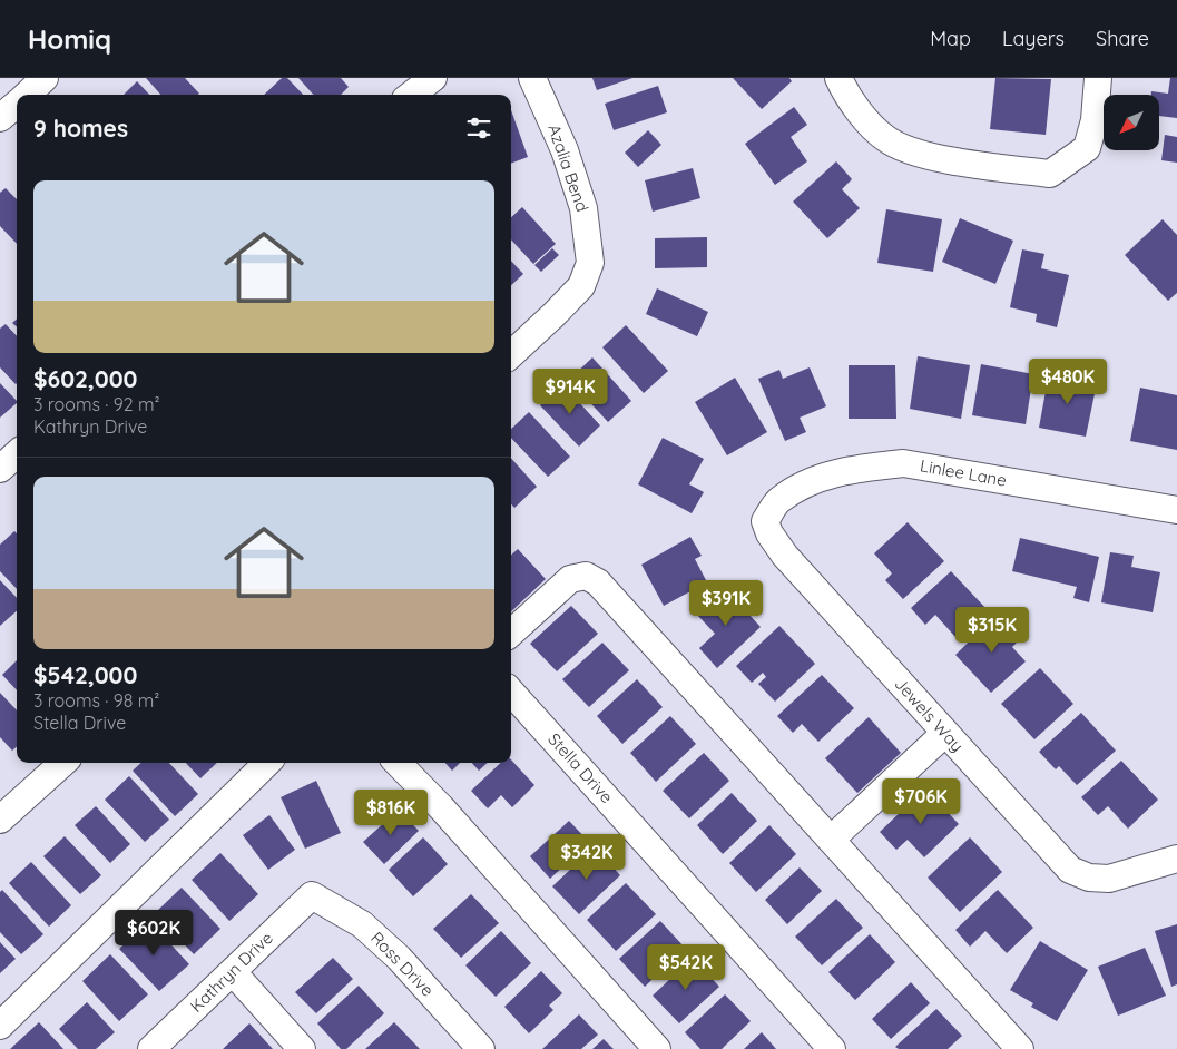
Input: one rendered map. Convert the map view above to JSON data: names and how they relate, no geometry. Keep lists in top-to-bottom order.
{
  "streets": {
    "street": [
      "Azalia Bend",
      "Linlee Lane",
      "Jewels Way",
      "Stella Drive",
      "Ross Drive",
      "Kathryn Drive"
    ]
  },
  "crossings": [
    ["Linlee Lane", "Jewels Way"],
    ["Ross Drive", "Kathryn Drive"]
  ],
  "north": "bottom left",
  "page": {
    "header": "Homiq",
    "nav": ["Map", "Layers", "Share"],
    "heading": "9 homes",
    "list": [
      {
        "name": "$602,000",
        "note": "3 rooms · 92 m² · Kathryn Drive"
      },
      {
        "name": "$542,000",
        "note": "3 rooms · 98 m² · Stella Drive"
      }
    ],
    "price": [
      "$480K",
      "$914K",
      "$391K",
      "$315K",
      "$706K",
      "$816K",
      "$342K",
      "$602K",
      "$542K"
    ]
  }
}
